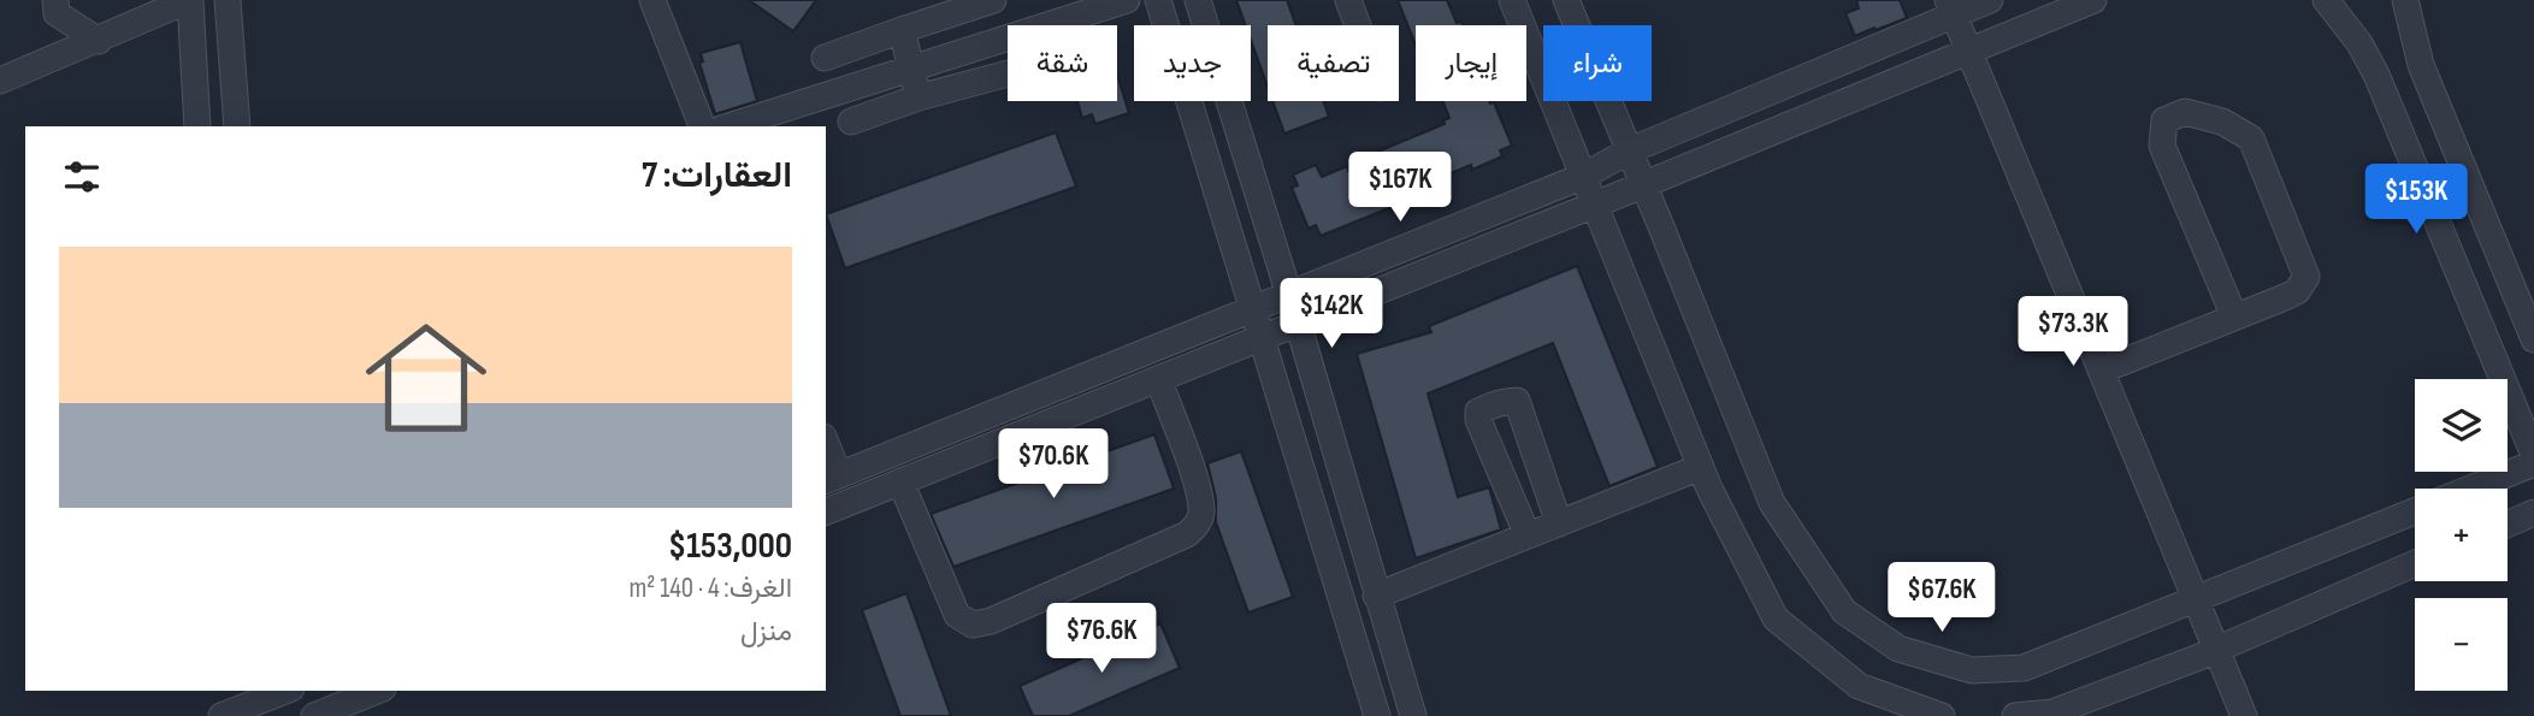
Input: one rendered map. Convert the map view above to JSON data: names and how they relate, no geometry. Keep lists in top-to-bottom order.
{
  "page": {
    "chip": [
      "شراء",
      "إيجار",
      "تصفية",
      "جديد",
      "شقة"
    ],
    "heading": "العقارات: 7",
    "price": [
      "$167K",
      "$153K",
      "$142K",
      "$73.3K",
      "$70.6K",
      "$67.6K",
      "$76.6K"
    ],
    "list": [
      {
        "name": "$153,000",
        "note": "الغرف: 4 · 140 m² · منزل"
      }
    ],
    "map_buttons": ["+", "−"]
  }
}
